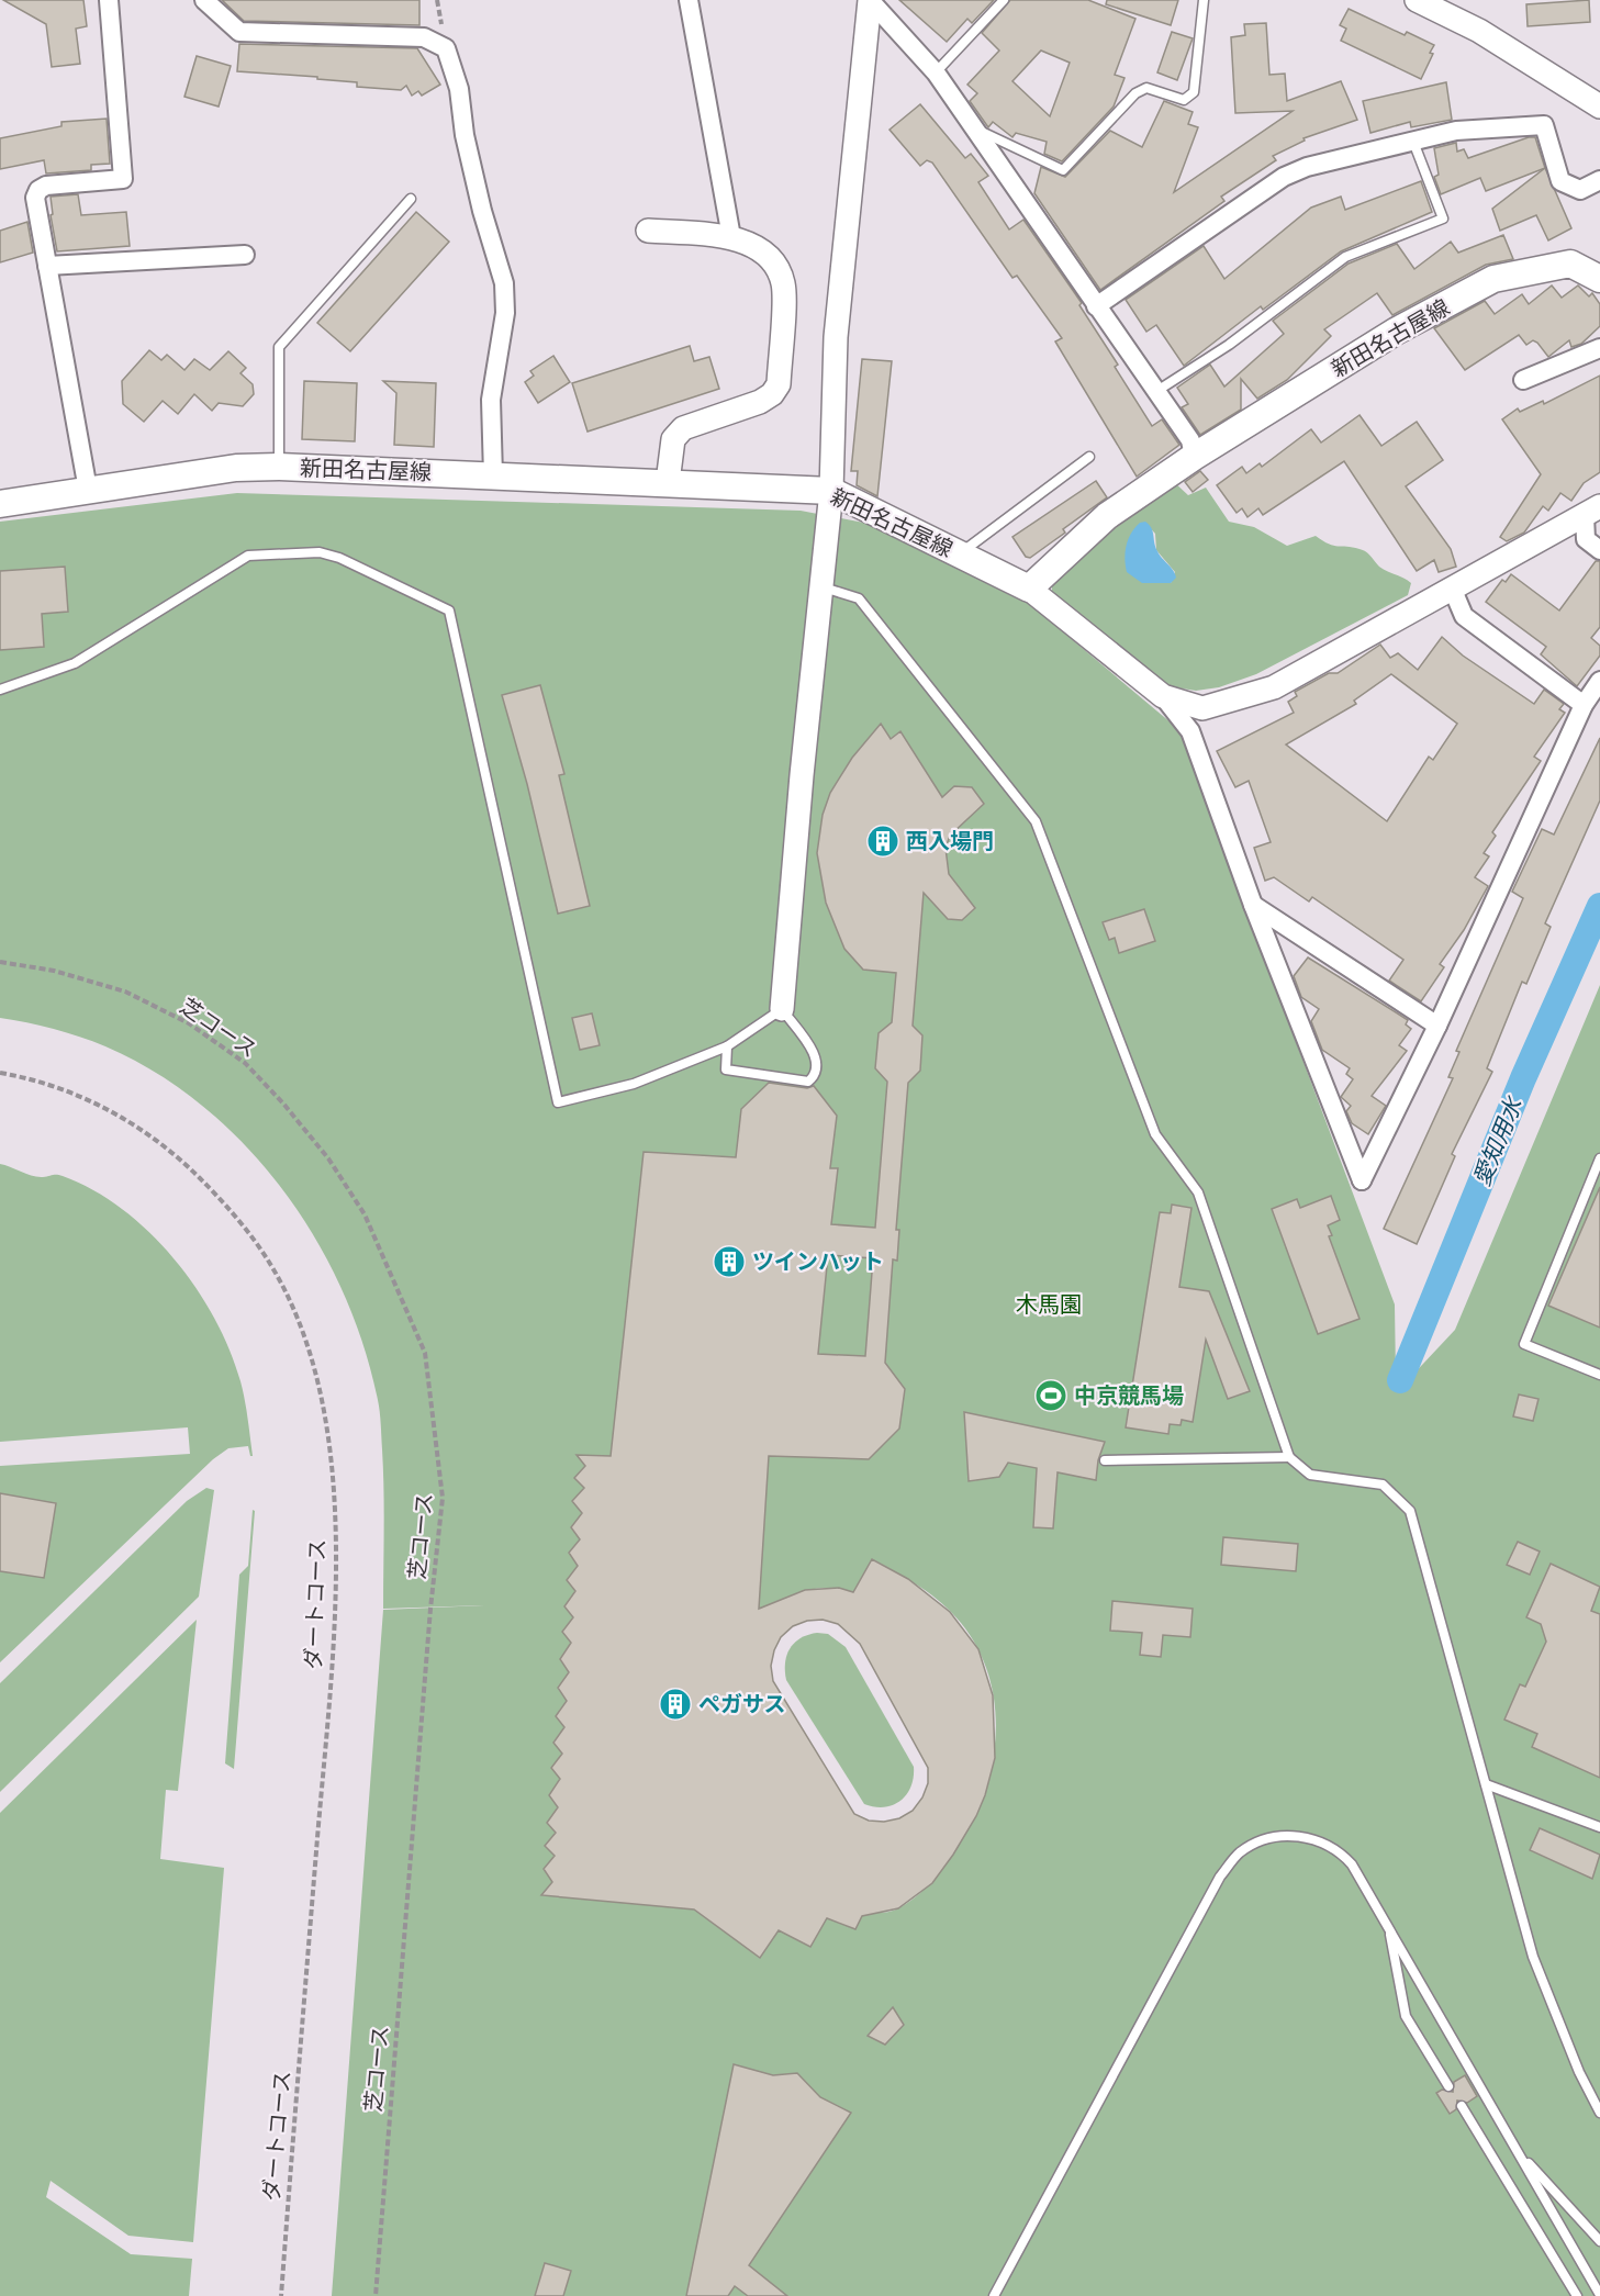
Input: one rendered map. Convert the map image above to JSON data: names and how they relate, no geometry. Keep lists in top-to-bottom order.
{
  "streets": {
    "main road": ["新田名古屋線"],
    "path": ["芝コース", "ダートコース"]
  },
  "water": ["愛知用水"],
  "parks": ["木馬園"],
  "places": {
    "building": ["西入場門", "ツインハット", "ペガサス"],
    "sports": ["中京競馬場"]
  }
}
